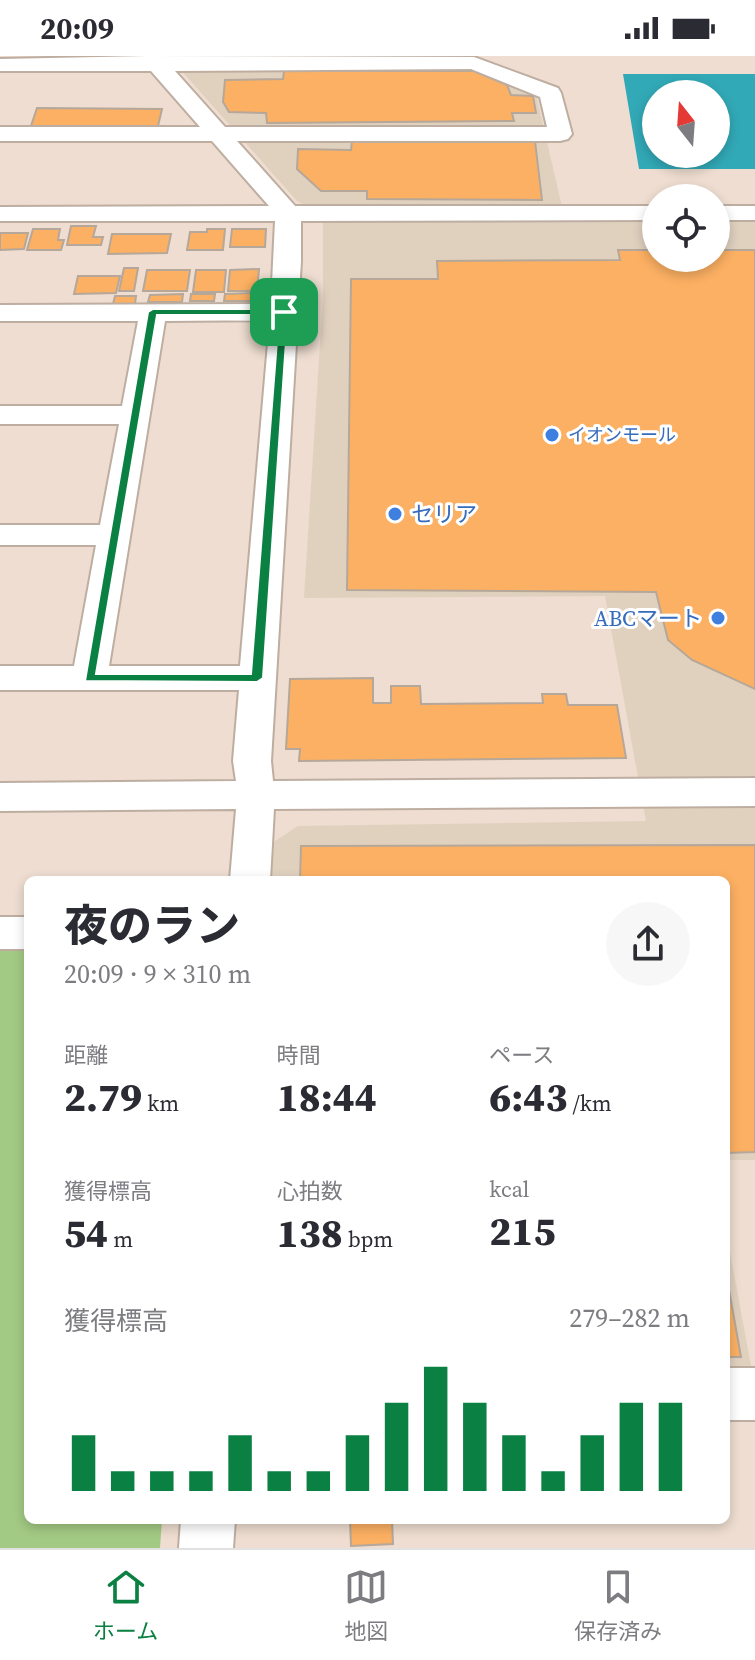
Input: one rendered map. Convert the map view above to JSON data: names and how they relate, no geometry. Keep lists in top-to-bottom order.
{
  "places": ["イオンモール", "セリア", "ABCマート"],
  "north": "top",
  "page": {
    "status": "20:09",
    "heading": ["夜のラン", "20:09 · 9 × 310 m"],
    "stats": [
      ["距離", "2.79 km"],
      ["時間", "18:44"],
      ["ペース", "6:43 /km"],
      ["獲得標高", "54 m"],
      ["心拍数", "138 bpm"],
      ["kcal", "215"]
    ],
    "chart": ["獲得標高", "279–282 m"],
    "tabs": ["ホーム", "地図", "保存済み"]
  }
}
